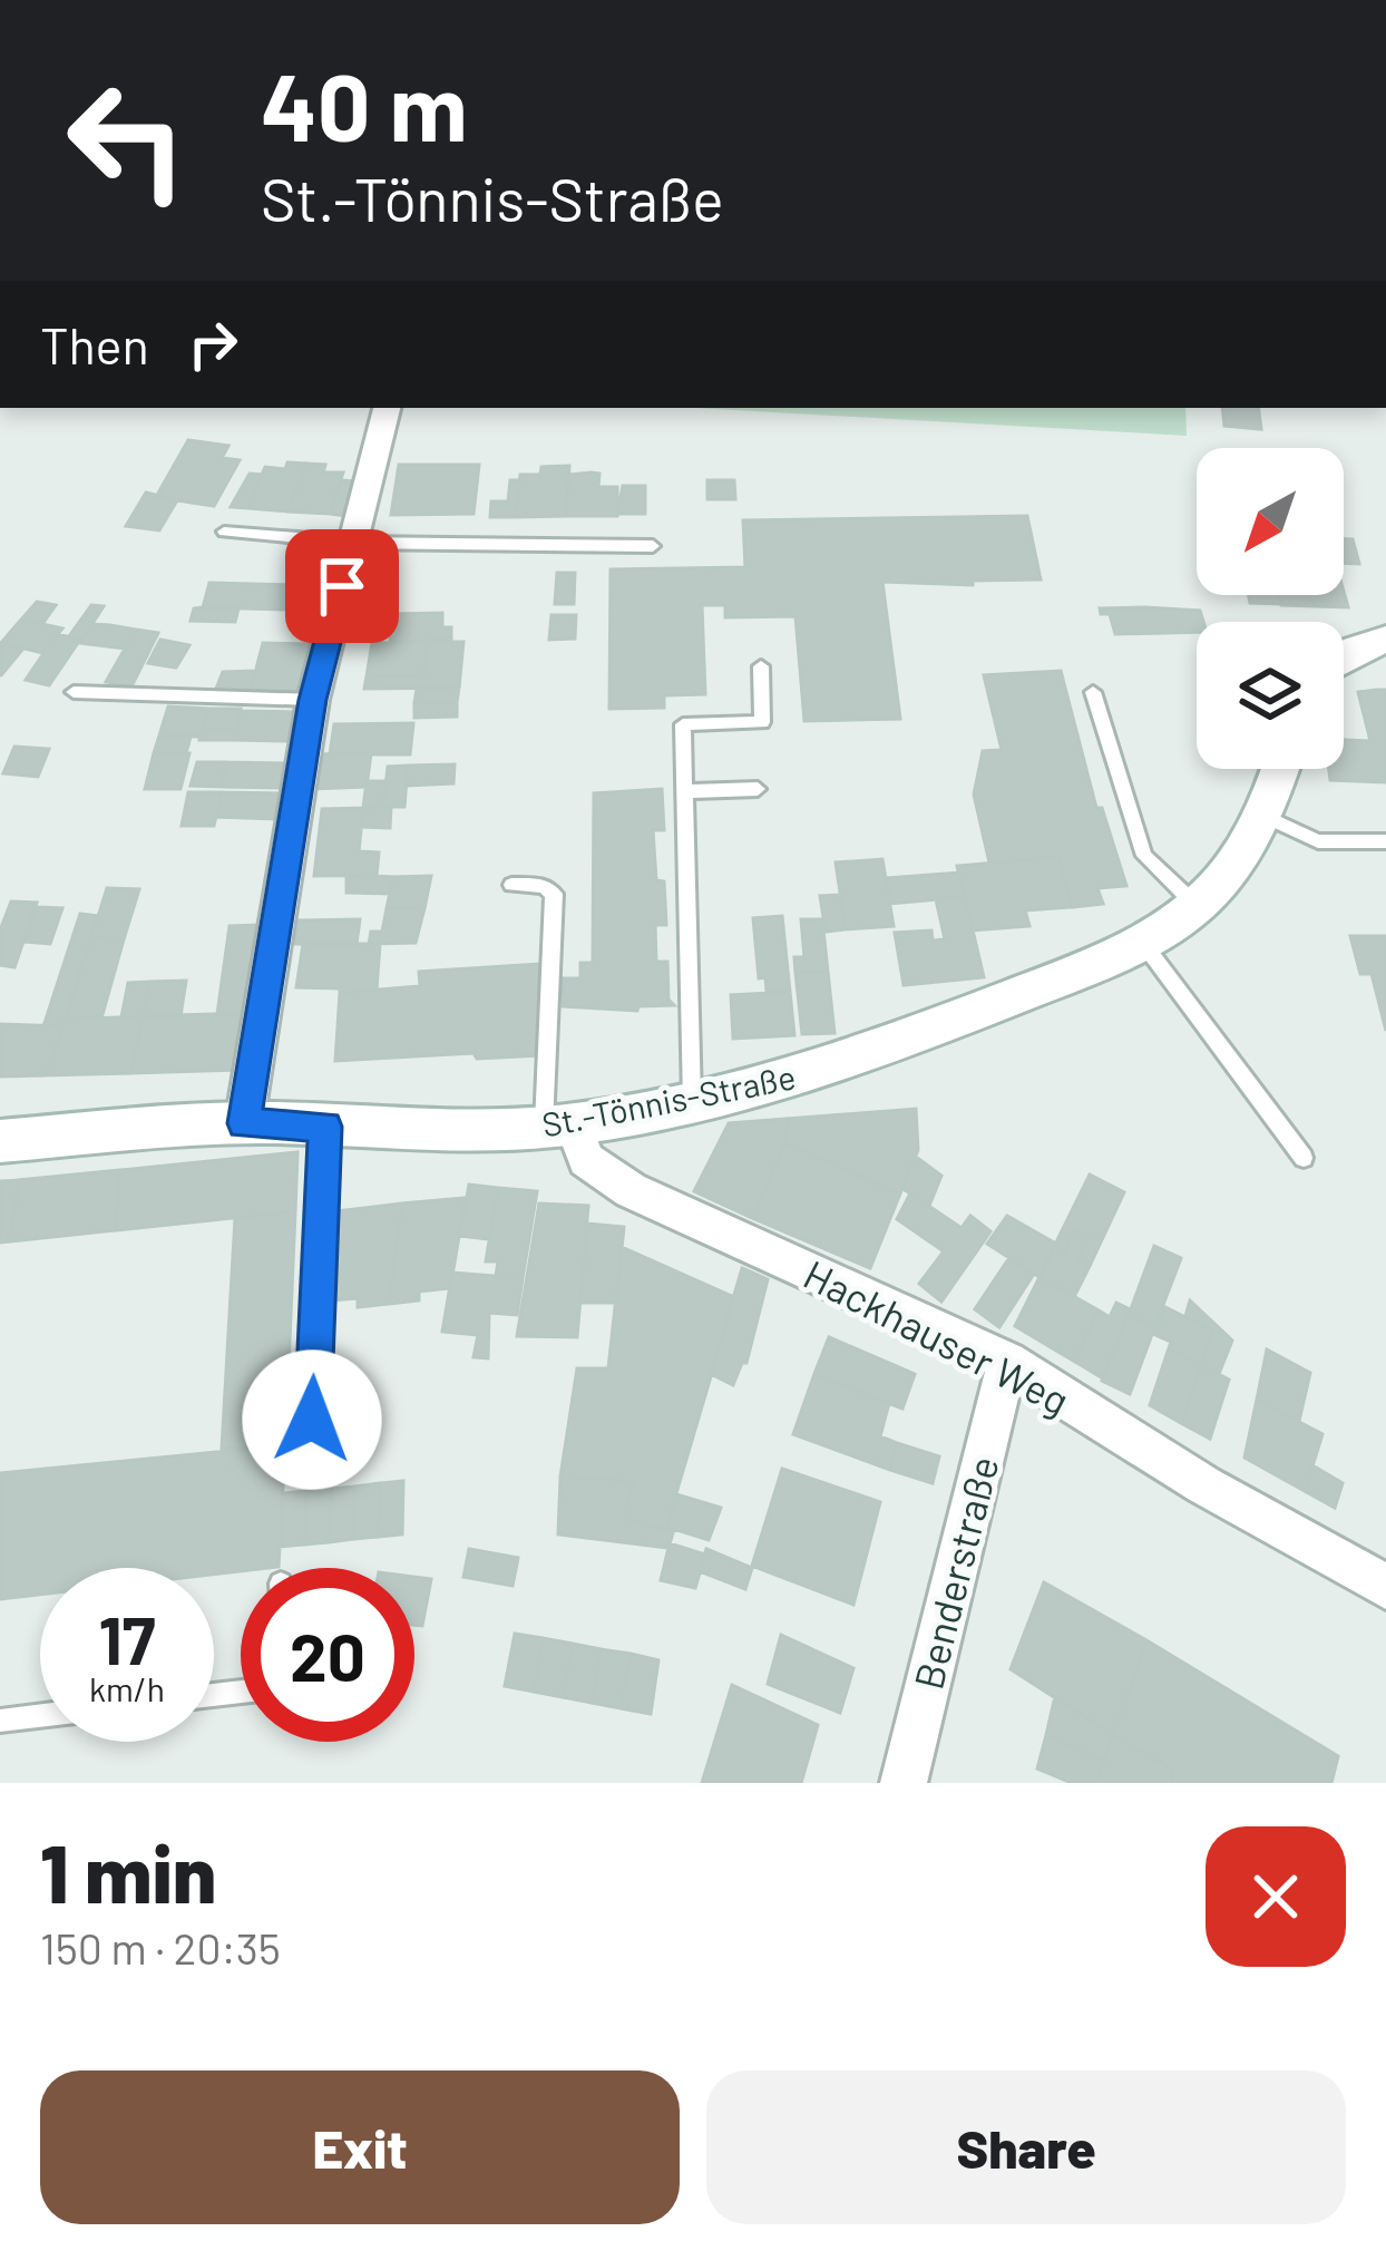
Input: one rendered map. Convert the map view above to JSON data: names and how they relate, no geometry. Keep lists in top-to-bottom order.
{
  "streets": {
    "main road": ["St.-Tönnis-Straße"],
    "street": ["Hackhauser Weg", "Benderstraße"]
  },
  "crossings": [
    ["St.-Tönnis-Straße", "Hackhauser Weg"],
    ["Hackhauser Weg", "Benderstraße"]
  ],
  "north": "bottom left",
  "page": {
    "turn": ["40 m", "St.-Tönnis-Straße"],
    "then": "Then",
    "speed": "17 km/h",
    "limit": "20",
    "heading": ["1 min", "150 m · 20:35"],
    "buttons": ["Exit", "Share"]
  }
}
